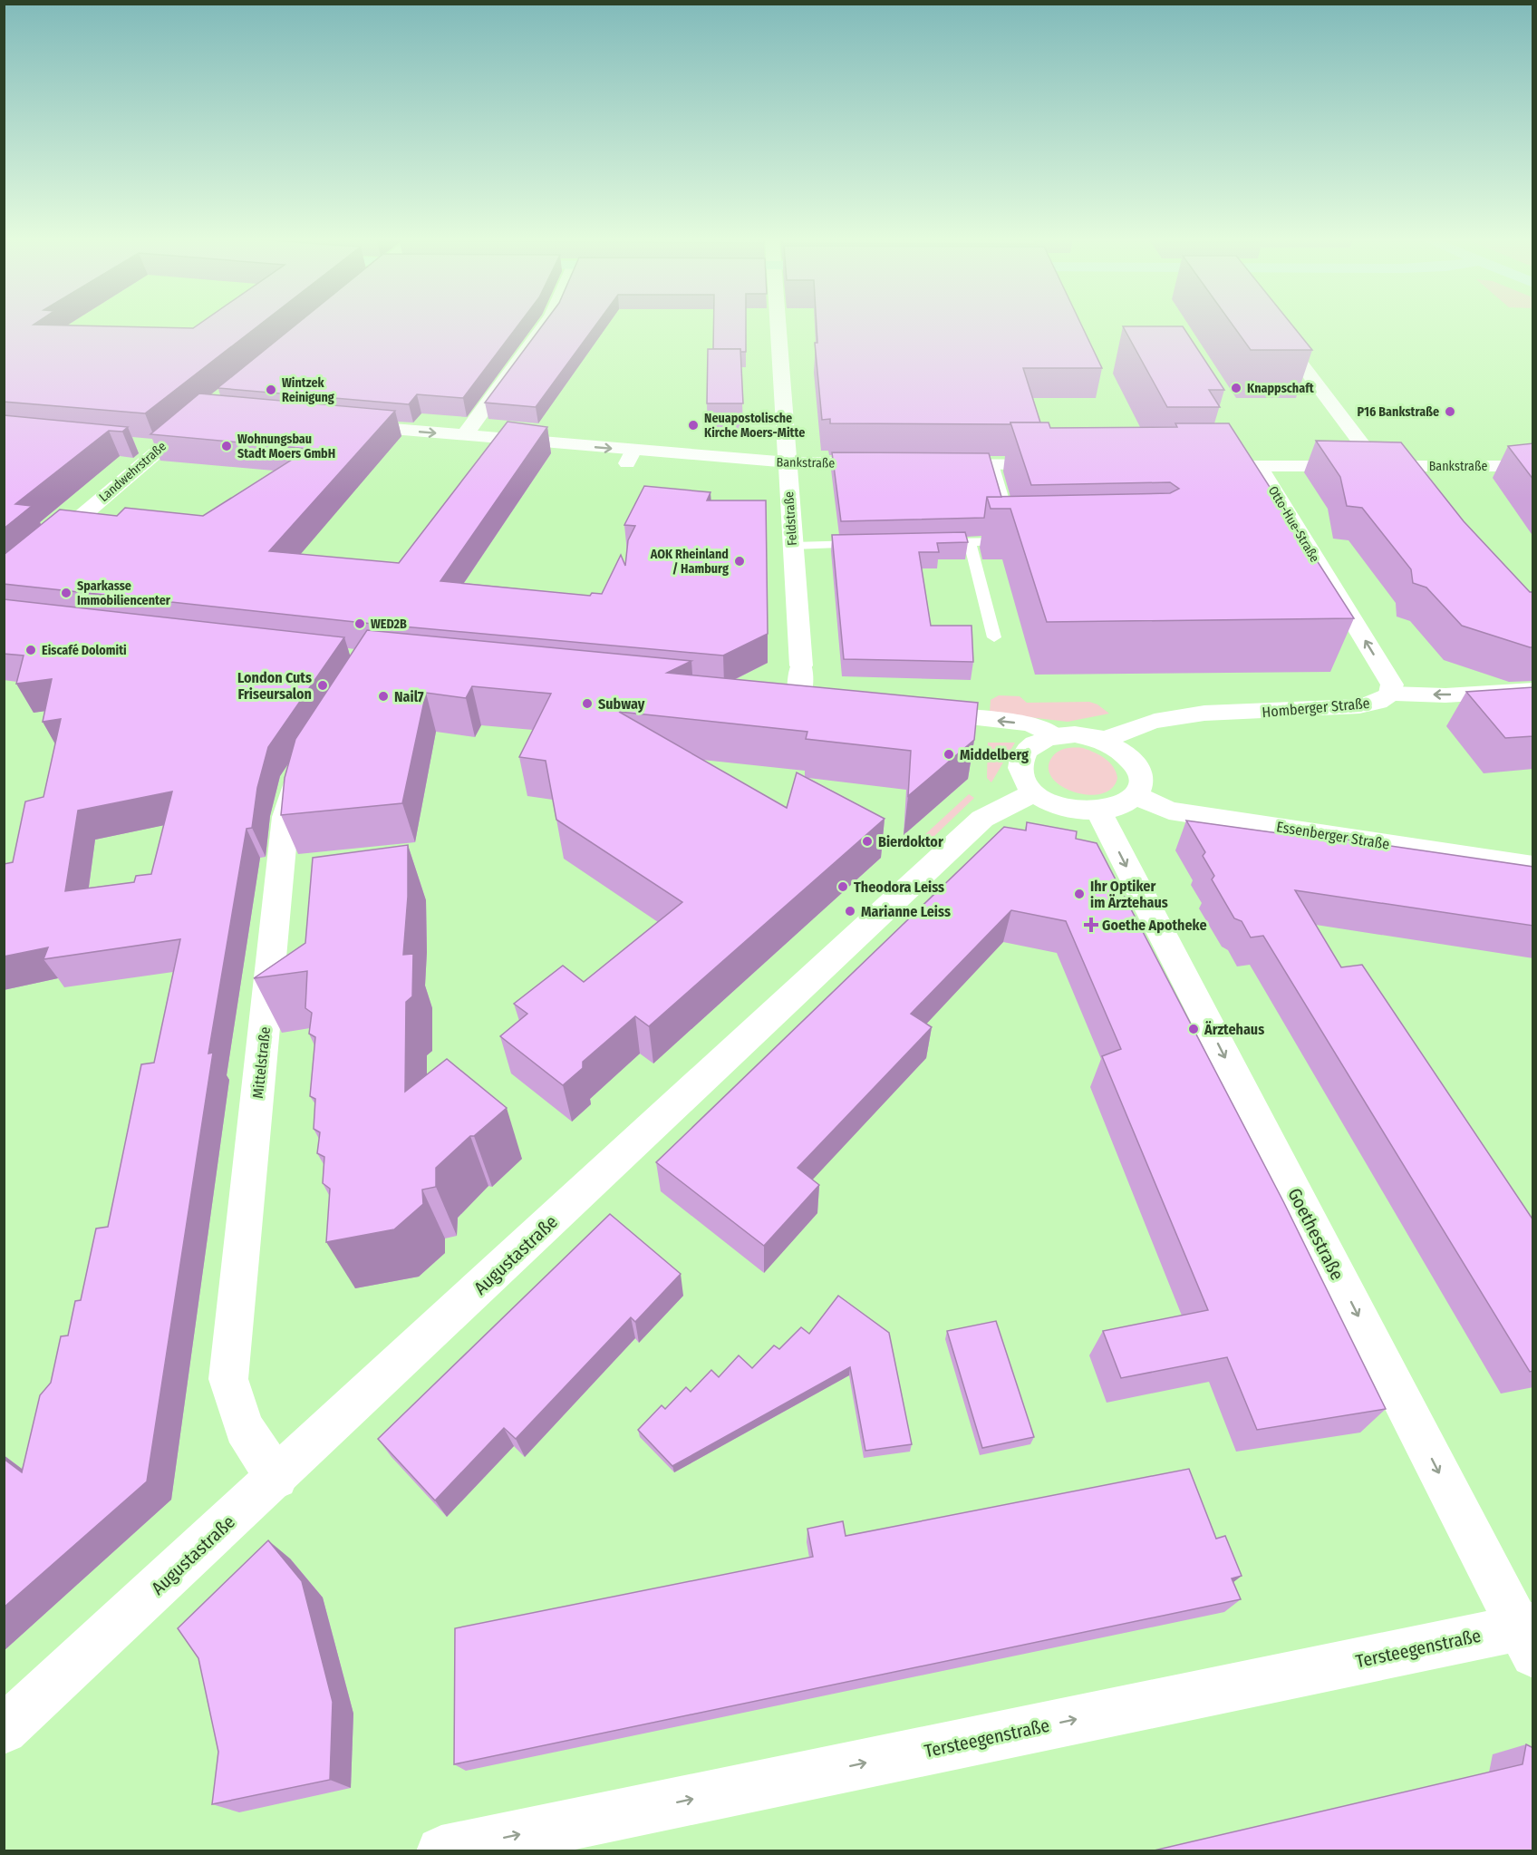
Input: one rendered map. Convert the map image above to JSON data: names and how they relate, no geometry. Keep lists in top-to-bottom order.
{
  "streets": {
    "street": [
      "Bankstraße",
      "Landwehrstraße",
      "Feldstraße",
      "Otto-Hue-Straße",
      "Homberger Straße",
      "Essenberger Straße",
      "Mittelstraße",
      "Goethestraße",
      "Augustastraße",
      "Tersteegenstraße"
    ]
  },
  "crossings": [
    ["Bankstraße", "Feldstraße"],
    ["Bankstraße", "Otto-Hue-Straße"],
    ["Otto-Hue-Straße", "Homberger Straße"],
    ["Homberger Straße", "Essenberger Straße"],
    ["Homberger Straße", "Goethestraße"],
    ["Homberger Straße", "Augustastraße"],
    ["Essenberger Straße", "Goethestraße"],
    ["Essenberger Straße", "Augustastraße"],
    ["Mittelstraße", "Augustastraße"],
    ["Goethestraße", "Augustastraße"],
    ["Goethestraße", "Tersteegenstraße"]
  ],
  "one_way": [
    "Bankstraße",
    "Otto-Hue-Straße",
    "Goethestraße",
    "Tersteegenstraße"
  ],
  "places": {
    "other": [
      "Knappschaft",
      "Wintzek Reinigung",
      "P16 Bankstraße",
      "Neuapostolische Kirche Moers-Mitte",
      "Wohnungsbau Stadt Moers GmbH",
      "AOK Rheinland / Hamburg",
      "Sparkasse Immobiliencenter",
      "WED2B",
      "Eiscafé Dolomiti",
      "London Cuts Friseursalon",
      "Nail7",
      "Subway",
      "Middelberg",
      "Bierdoktor",
      "Theodora Leiss",
      "Ihr Optiker im Ärztehaus",
      "Marianne Leiss",
      "Ärztehaus"
    ],
    "health": ["Goethe Apotheke"]
  }
}
